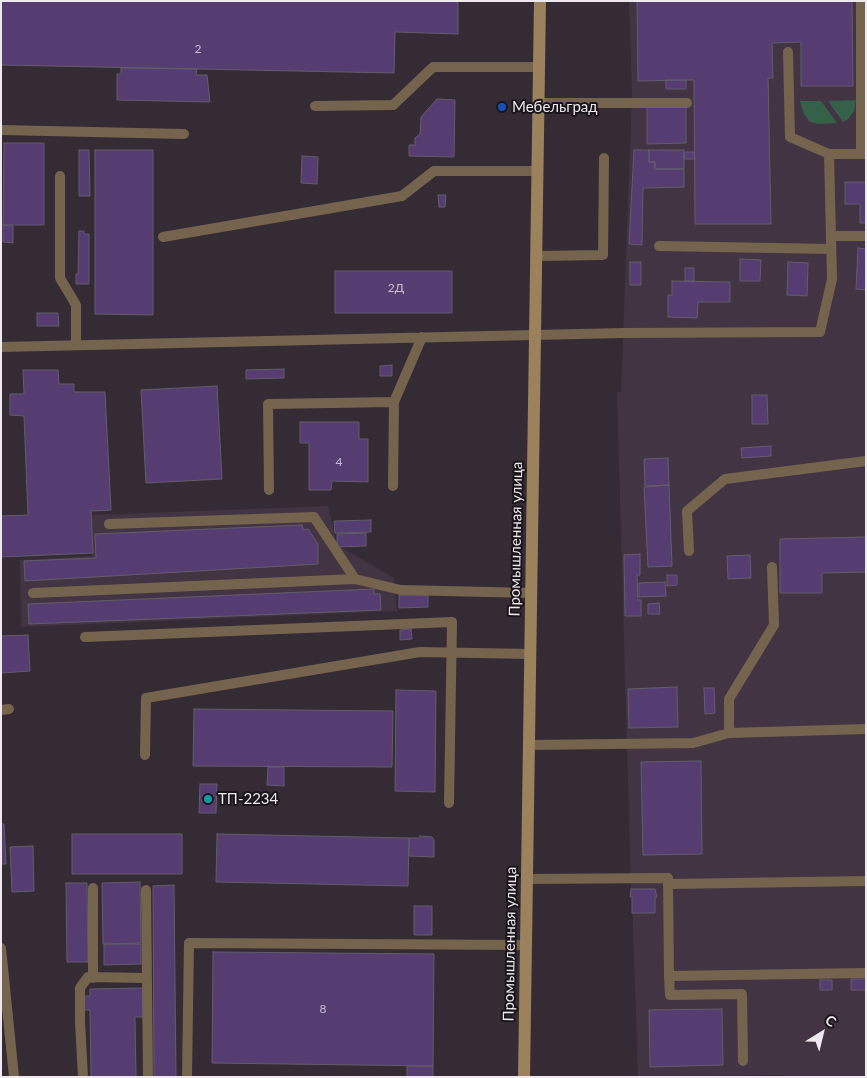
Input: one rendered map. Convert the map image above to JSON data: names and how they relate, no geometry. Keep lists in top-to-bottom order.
{
  "streets": {
    "street": ["Промышленная улица"]
  },
  "places": ["Мебельград", "ТП-2234"],
  "house_numbers": [
    "2",
    "2Д",
    "4",
    "8"
  ],
  "north": "top right"
}
